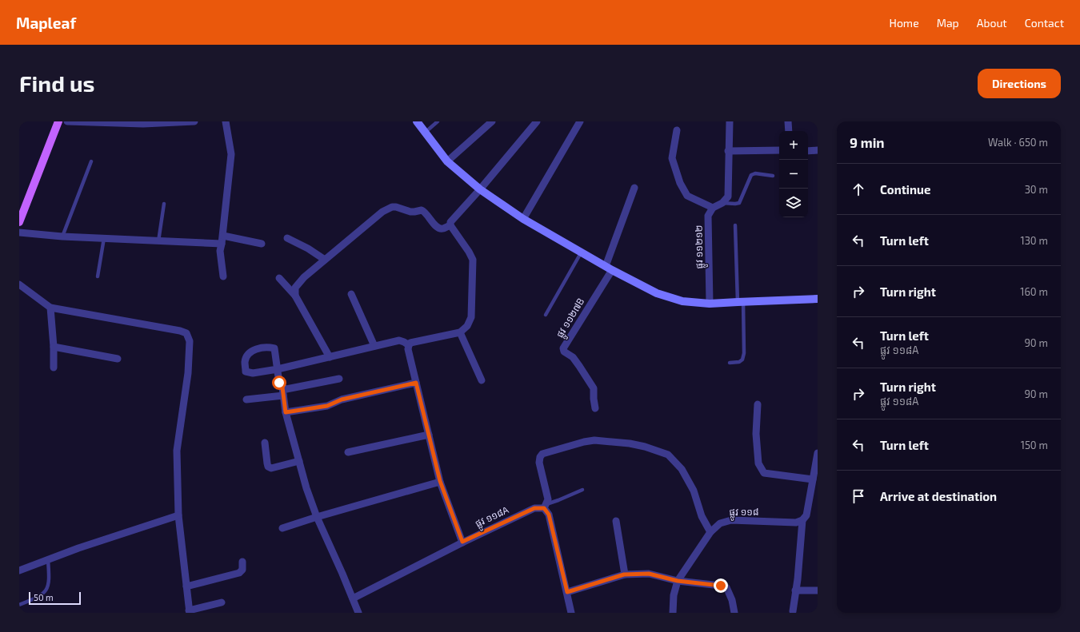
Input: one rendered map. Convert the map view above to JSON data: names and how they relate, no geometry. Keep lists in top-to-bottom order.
{
  "streets": {
    "street": [
      "ផ្លូវ ១១២១២",
      "ផ្លូវ ១១២៧B",
      "ផ្លូវ ១១៨",
      "ផ្លូវ ១១៨A"
    ]
  },
  "scale_bar": "50 m",
  "page": {
    "header": "Mapleaf",
    "nav": [
      "Home",
      "Map",
      "About",
      "Contact"
    ],
    "buttons": "Directions",
    "title": "Find us",
    "heading": ["9 min", "Walk · 650 m"],
    "map_buttons": ["+", "−"],
    "list": [
      ["Continue", "30 m"],
      ["Turn left", "130 m"],
      ["Turn right", "160 m"],
      ["Turn left", "ផ្លូវ ១១៨A", "90 m"],
      ["Turn right", "ផ្លូវ ១១៨A", "90 m"],
      ["Turn left", "150 m"],
      "Arrive at destination"
    ],
    "scale": "50 m"
  }
}
